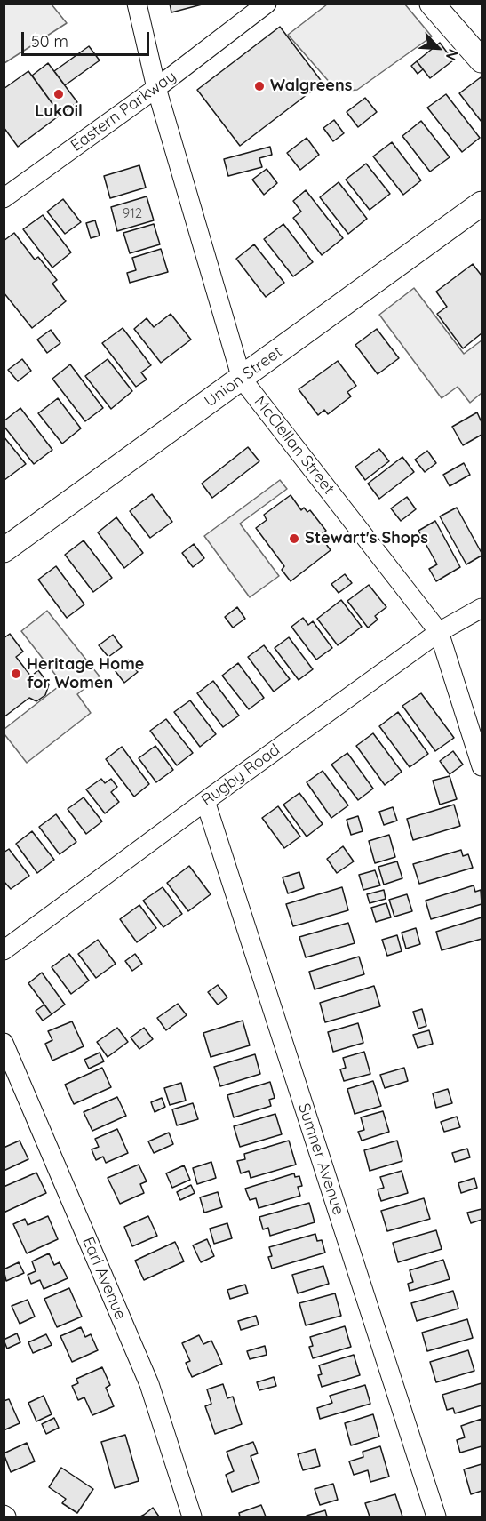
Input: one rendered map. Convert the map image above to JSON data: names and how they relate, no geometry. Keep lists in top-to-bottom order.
{
  "streets": {
    "main road": ["Union Street"],
    "street": [
      "Eastern Parkway",
      "McClellan Street",
      "Rugby Road",
      "Sumner Avenue",
      "Earl Avenue"
    ]
  },
  "crossings": [
    ["Eastern Parkway", "McClellan Street"],
    ["Union Street", "McClellan Street"],
    ["McClellan Street", "Rugby Road"],
    ["Rugby Road", "Sumner Avenue"]
  ],
  "places": [
    "Walgreens",
    "LukOil",
    "Stewart's Shops",
    "Heritage Home for Women"
  ],
  "house_numbers": ["912"],
  "scale_bar": "50 m",
  "north": "bottom right"
}
